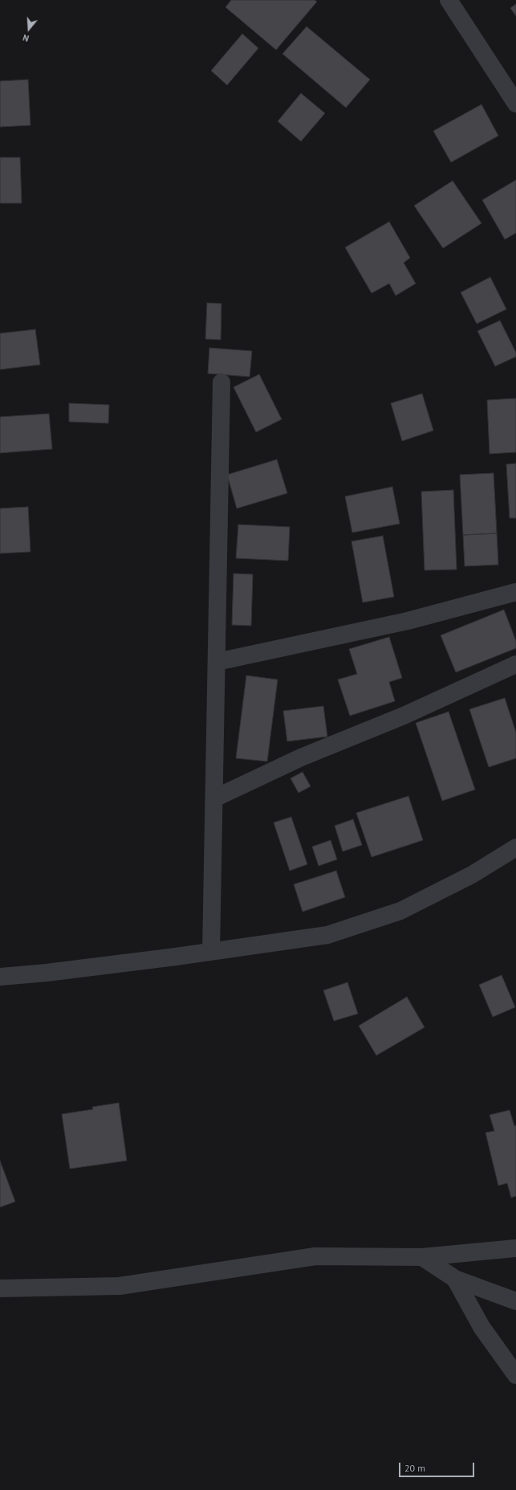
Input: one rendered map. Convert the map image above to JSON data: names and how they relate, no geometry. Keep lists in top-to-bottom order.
{
  "scale_bar": "20 m",
  "north": "bottom"
}
